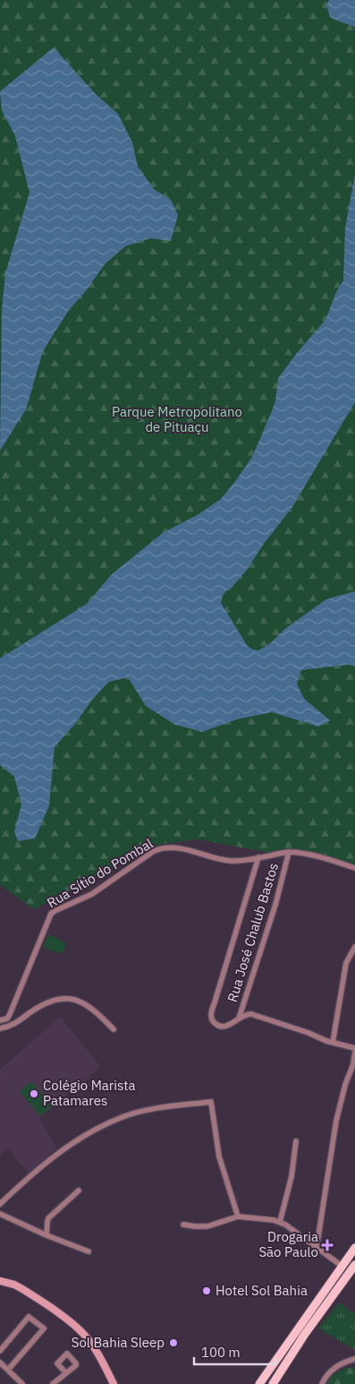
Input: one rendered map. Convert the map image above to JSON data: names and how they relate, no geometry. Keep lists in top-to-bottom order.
{
  "streets": {
    "street": ["Rua Sítio do Pombal", "Rua José Chalub Bastos"]
  },
  "crossings": [
    ["Rua Sítio do Pombal", "Rua José Chalub Bastos"]
  ],
  "parks": ["Parque Metropolitano de Pituaçu"],
  "places": {
    "other": ["Colégio Marista Patamares", "Hotel Sol Bahia", "Sol Bahia Sleep"],
    "health": ["Drogaria São Paulo"]
  },
  "scale_bar": "100 m"
}
